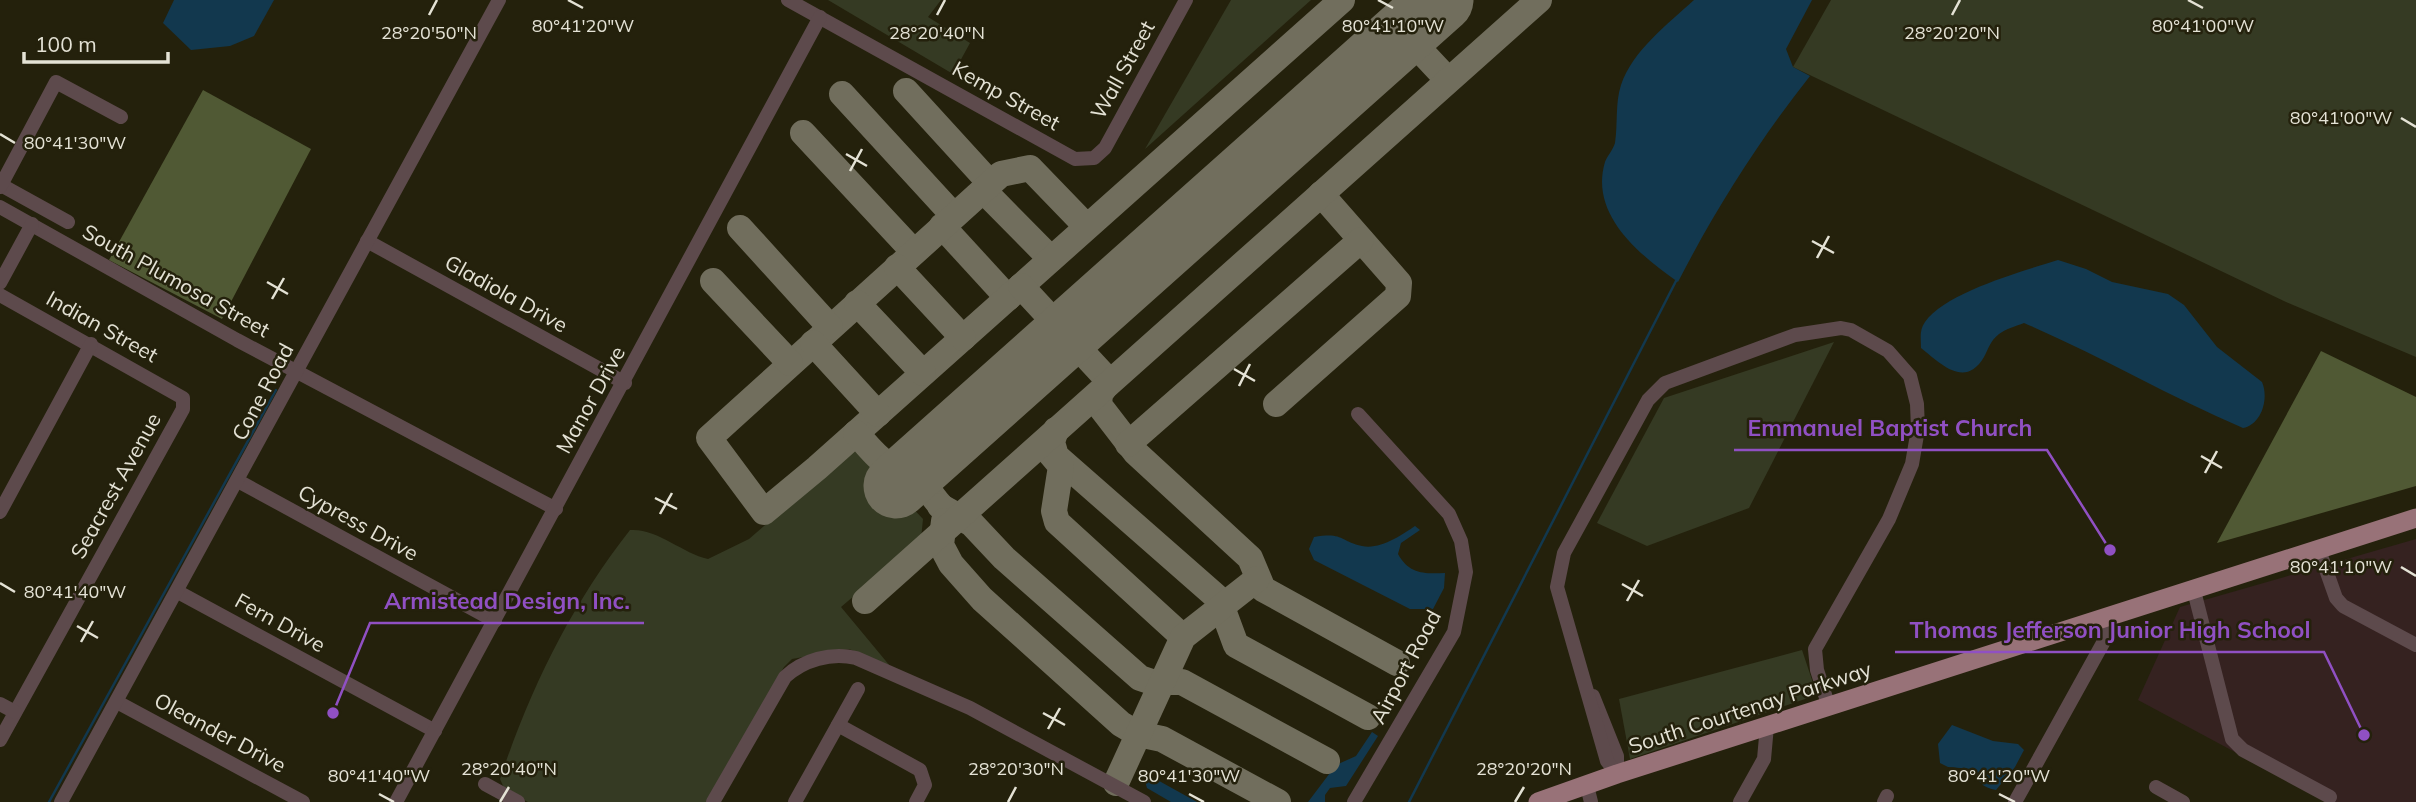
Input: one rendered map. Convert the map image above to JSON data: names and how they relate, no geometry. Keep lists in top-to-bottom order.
{
  "streets": {
    "main road": ["South Courtenay Parkway"],
    "street": [
      "Wall Street",
      "Kemp Street",
      "South Plumosa Street",
      "Gladiola Drive",
      "Indian Street",
      "Cone Road",
      "Manor Drive",
      "Seacrest Avenue",
      "Cypress Drive",
      "Fern Drive",
      "Airport Road",
      "Oleander Drive"
    ]
  },
  "crossings": [
    ["Wall Street", "Kemp Street"],
    ["Kemp Street", "Manor Drive"],
    ["South Plumosa Street", "Cone Road"],
    ["South Plumosa Street", "Manor Drive"],
    ["Gladiola Drive", "Cone Road"],
    ["Gladiola Drive", "Manor Drive"],
    ["Indian Street", "Seacrest Avenue"],
    ["Cone Road", "Cypress Drive"],
    ["Cone Road", "Fern Drive"],
    ["Cone Road", "Oleander Drive"],
    ["Manor Drive", "Cypress Drive"],
    ["Manor Drive", "Fern Drive"]
  ],
  "places": ["Emmanuel Baptist Church", "Armistead Design, Inc.", "Thomas Jefferson Junior High School"],
  "scale_bar": "100 m",
  "coordinates": [
    "80°41'00\"W",
    "80°41'20\"W",
    "80°41'10\"W",
    "28°20'40\"N",
    "28°20'20\"N",
    "28°20'50\"N",
    "80°41'30\"W",
    "80°41'40\"W",
    "28°20'30\"N"
  ]
}
